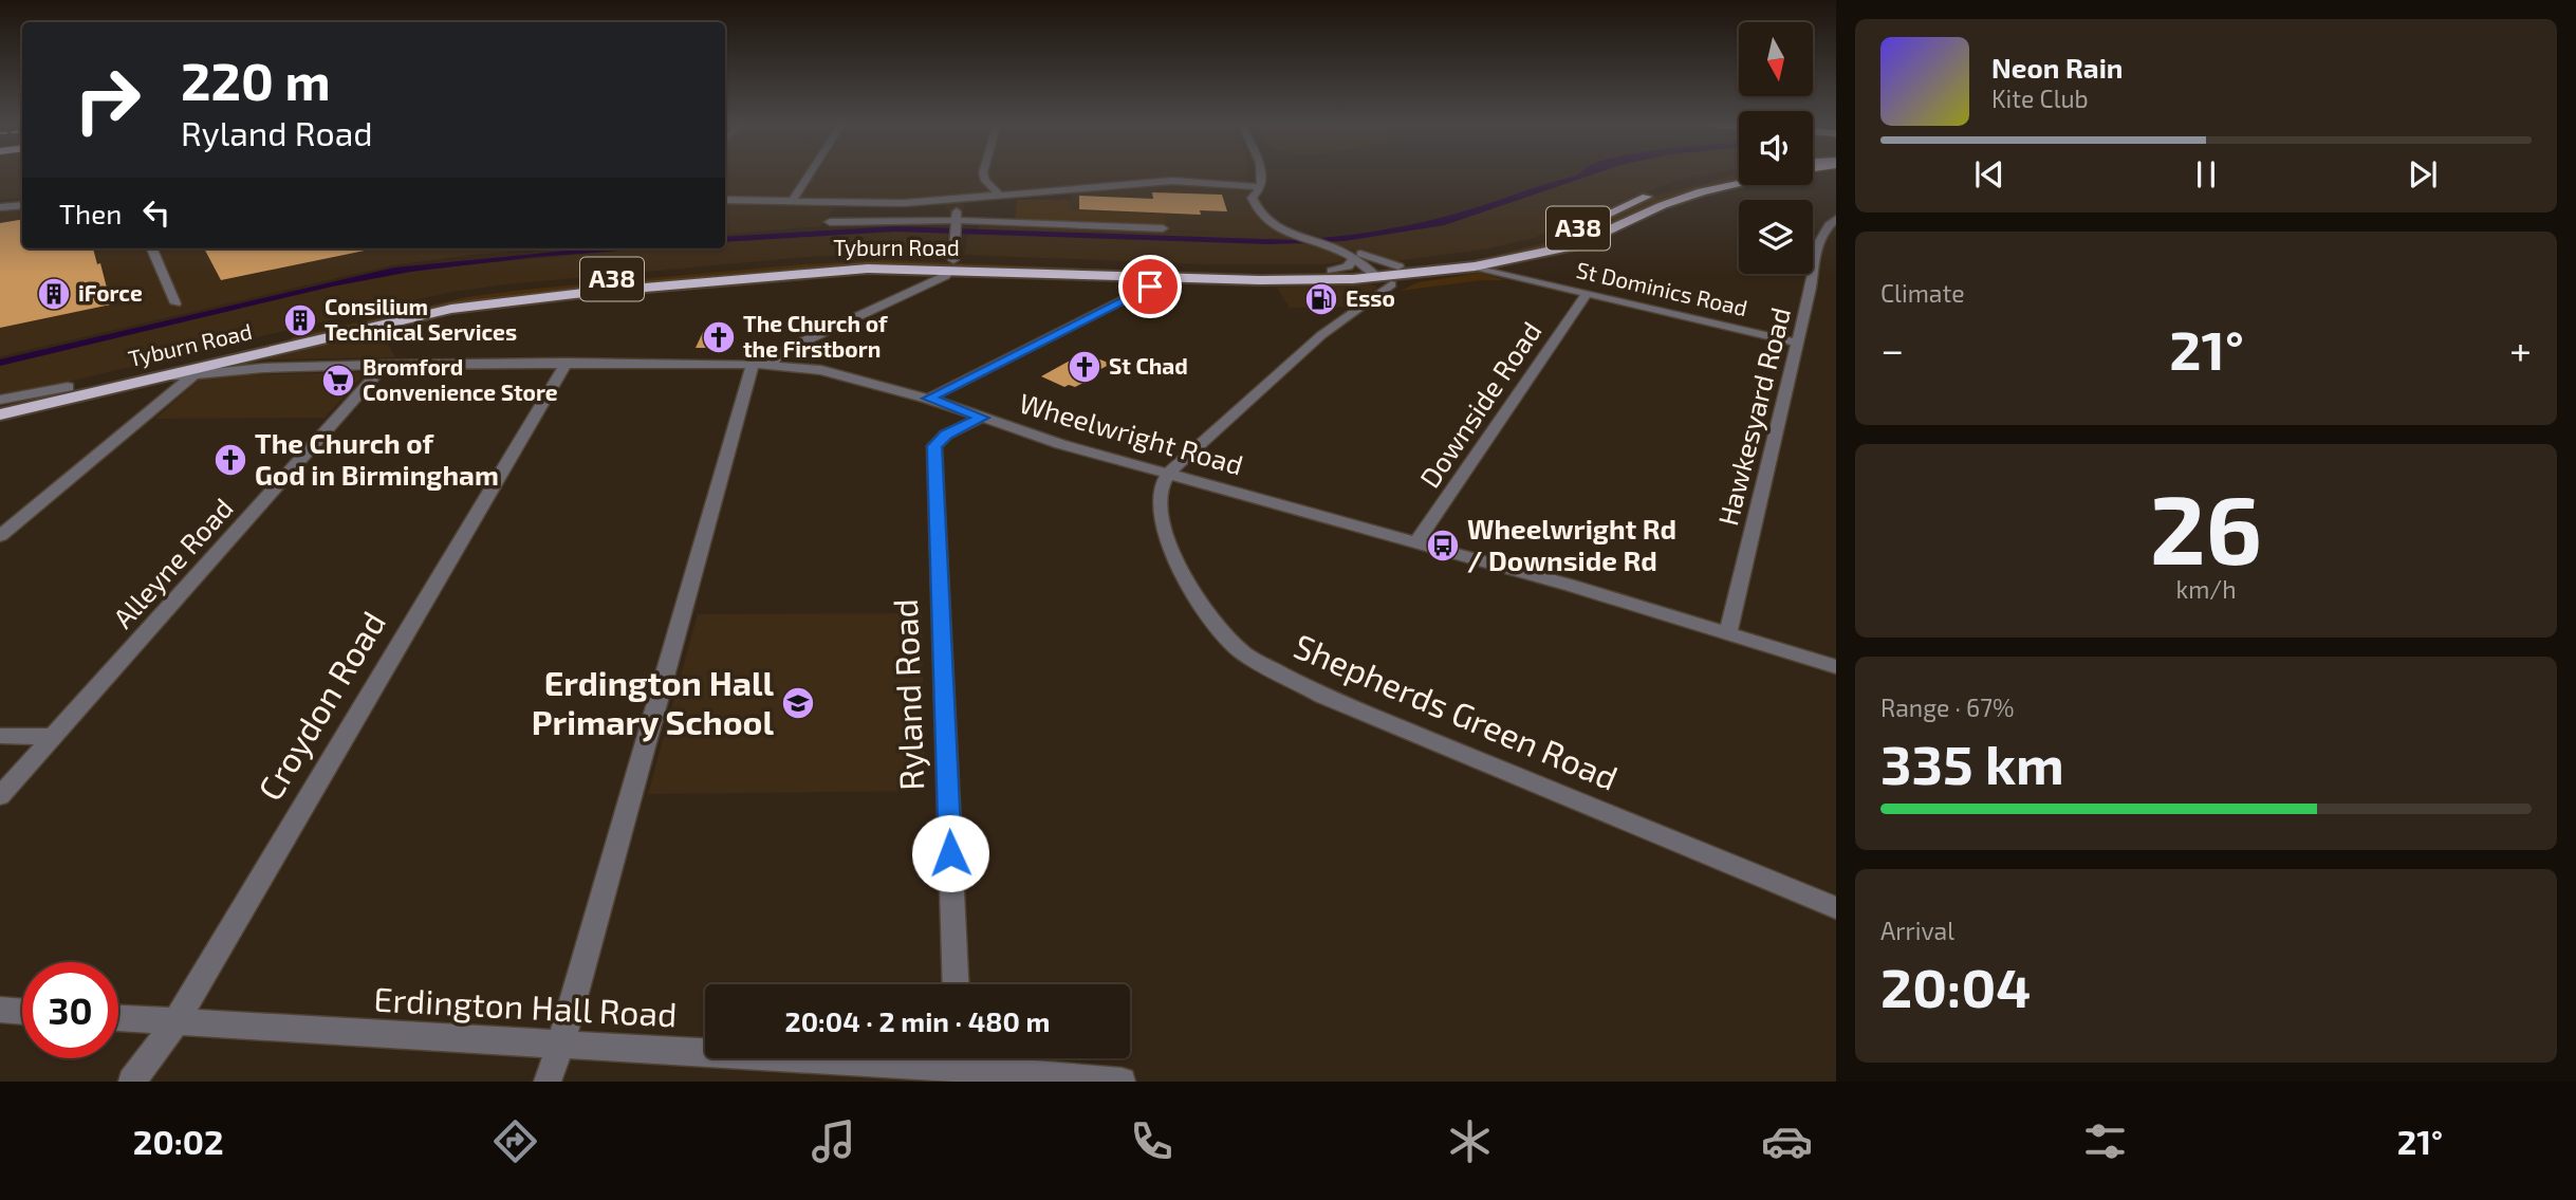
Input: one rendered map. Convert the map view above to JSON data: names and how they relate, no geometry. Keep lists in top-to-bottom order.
{
  "streets": {
    "highway": ["A38", "Tyburn Road"],
    "street": [
      "St Dominics Road",
      "Downside Road",
      "Hawkesyard Road",
      "Wheelwright Road",
      "Alleyne Road",
      "Ryland Road",
      "Croydon Road",
      "Shepherds Green Road",
      "Erdington Hall Road"
    ]
  },
  "crossings": [
    ["Tyburn Road", "St Dominics Road"],
    ["Tyburn Road", "Wheelwright Road"],
    ["St Dominics Road", "Downside Road"],
    ["St Dominics Road", "Hawkesyard Road"],
    ["Downside Road", "Wheelwright Road"],
    ["Hawkesyard Road", "Wheelwright Road"],
    ["Wheelwright Road", "Alleyne Road"],
    ["Wheelwright Road", "Ryland Road"],
    ["Wheelwright Road", "Croydon Road"],
    ["Wheelwright Road", "Shepherds Green Road"],
    ["Croydon Road", "Erdington Hall Road"]
  ],
  "places": {
    "building": ["iForce", "Consilium Technical Services"],
    "fuel station": ["Esso"],
    "church": ["The Church of the Firstborn", "St Chad", "The Church of God in Birmingham"],
    "supermarket": ["Bromford Convenience Store"],
    "bus stop": ["Wheelwright Rd / Downside Rd"],
    "school or university": ["Erdington Hall Primary School"]
  },
  "north": "bottom",
  "page": {
    "turn": ["220 m", "Ryland Road"],
    "song": ["Neon Rain", "Kite Club"],
    "then": "Then",
    "tile": [
      "Climate",
      ["26", "km/h"],
      ["Range · 67%", "335 km"],
      ["Arrival", "20:04"]
    ],
    "heat": ["−", "21°", "+"],
    "limit": "30",
    "trip": "20:04 · 2 min · 480 m",
    "tabs": ["20:02", "21°"]
  }
}
